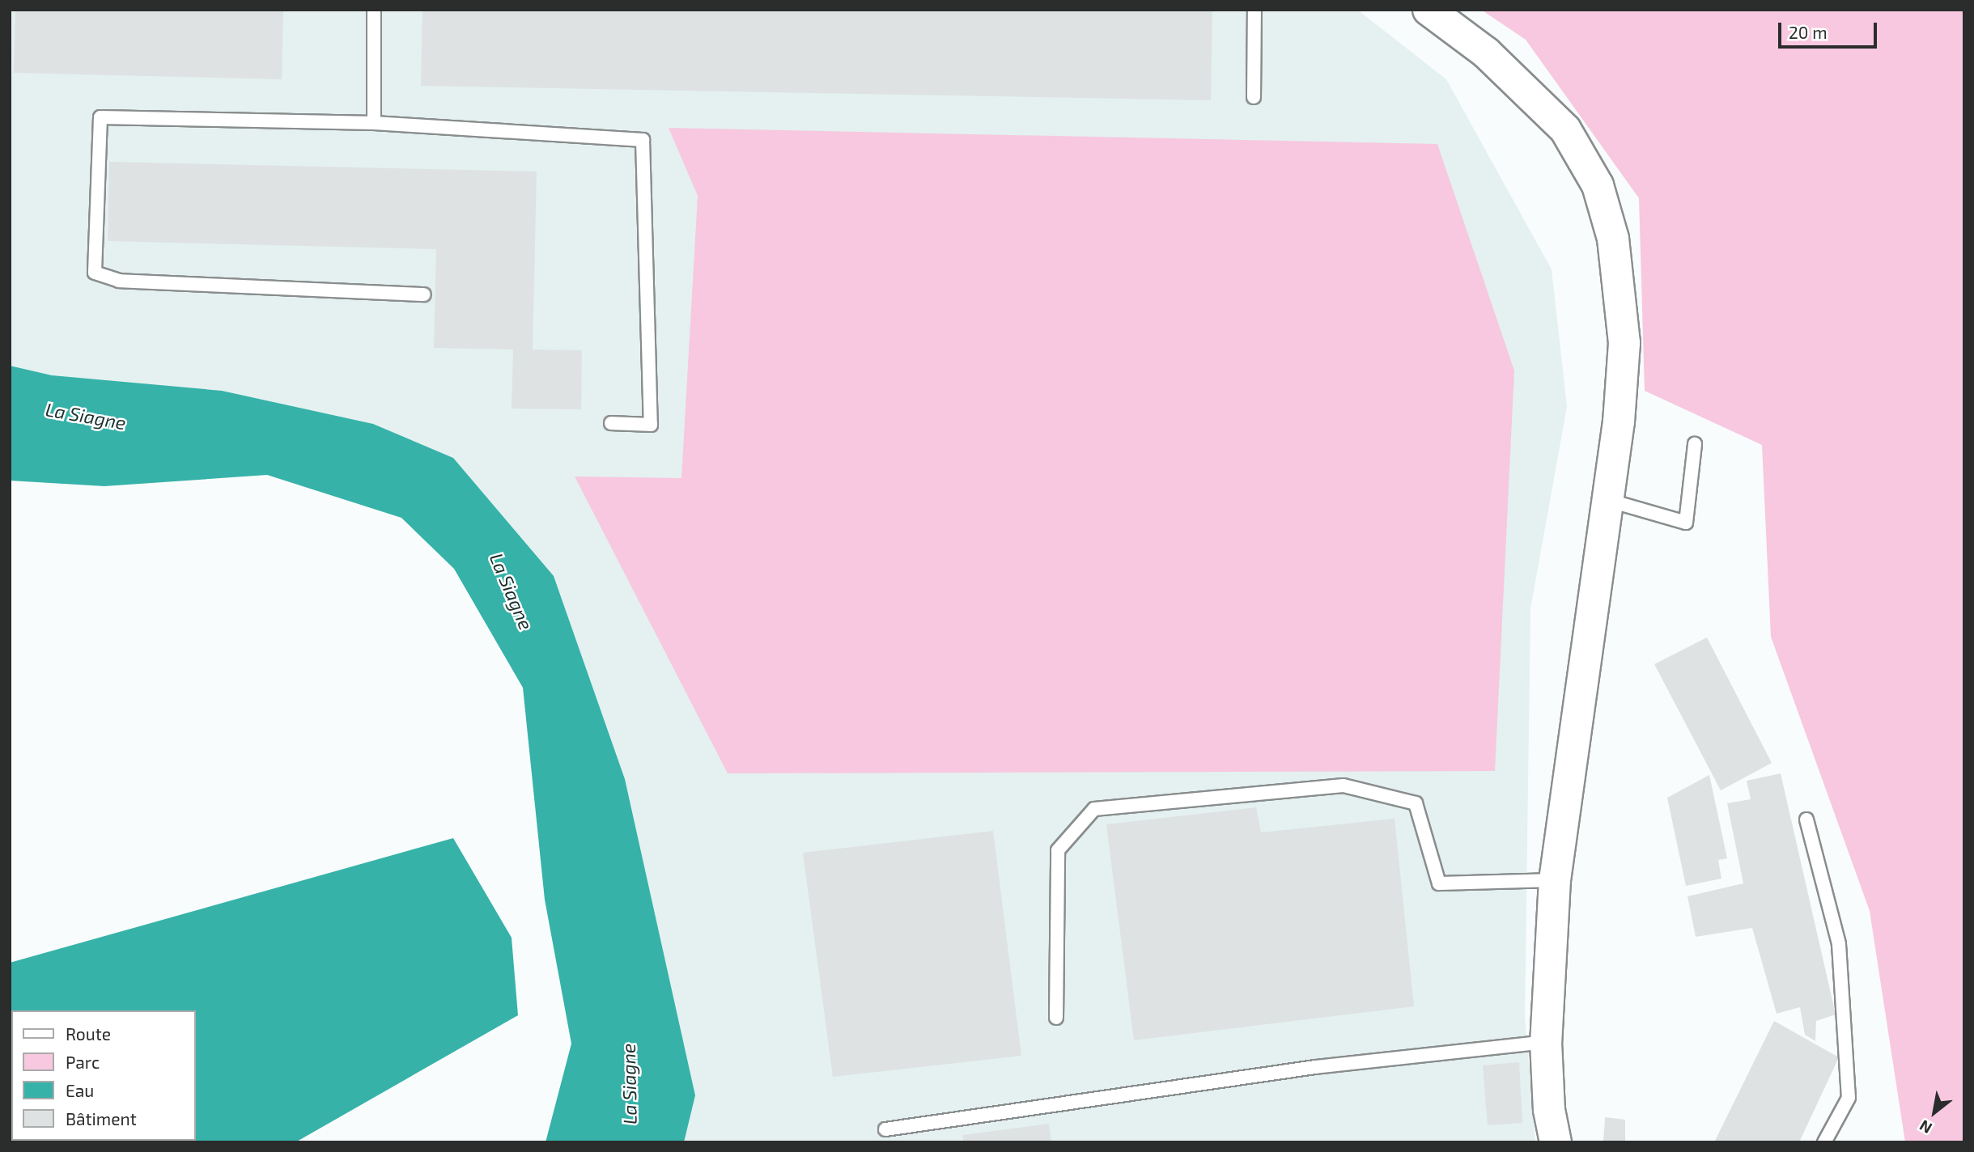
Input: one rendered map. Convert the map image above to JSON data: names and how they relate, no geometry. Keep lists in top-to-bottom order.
{
  "water": ["La Siagne"],
  "legend": [
    "Route",
    "Parc",
    "Eau",
    "Bâtiment"
  ],
  "scale_bar": "20 m",
  "north": "bottom left"
}
